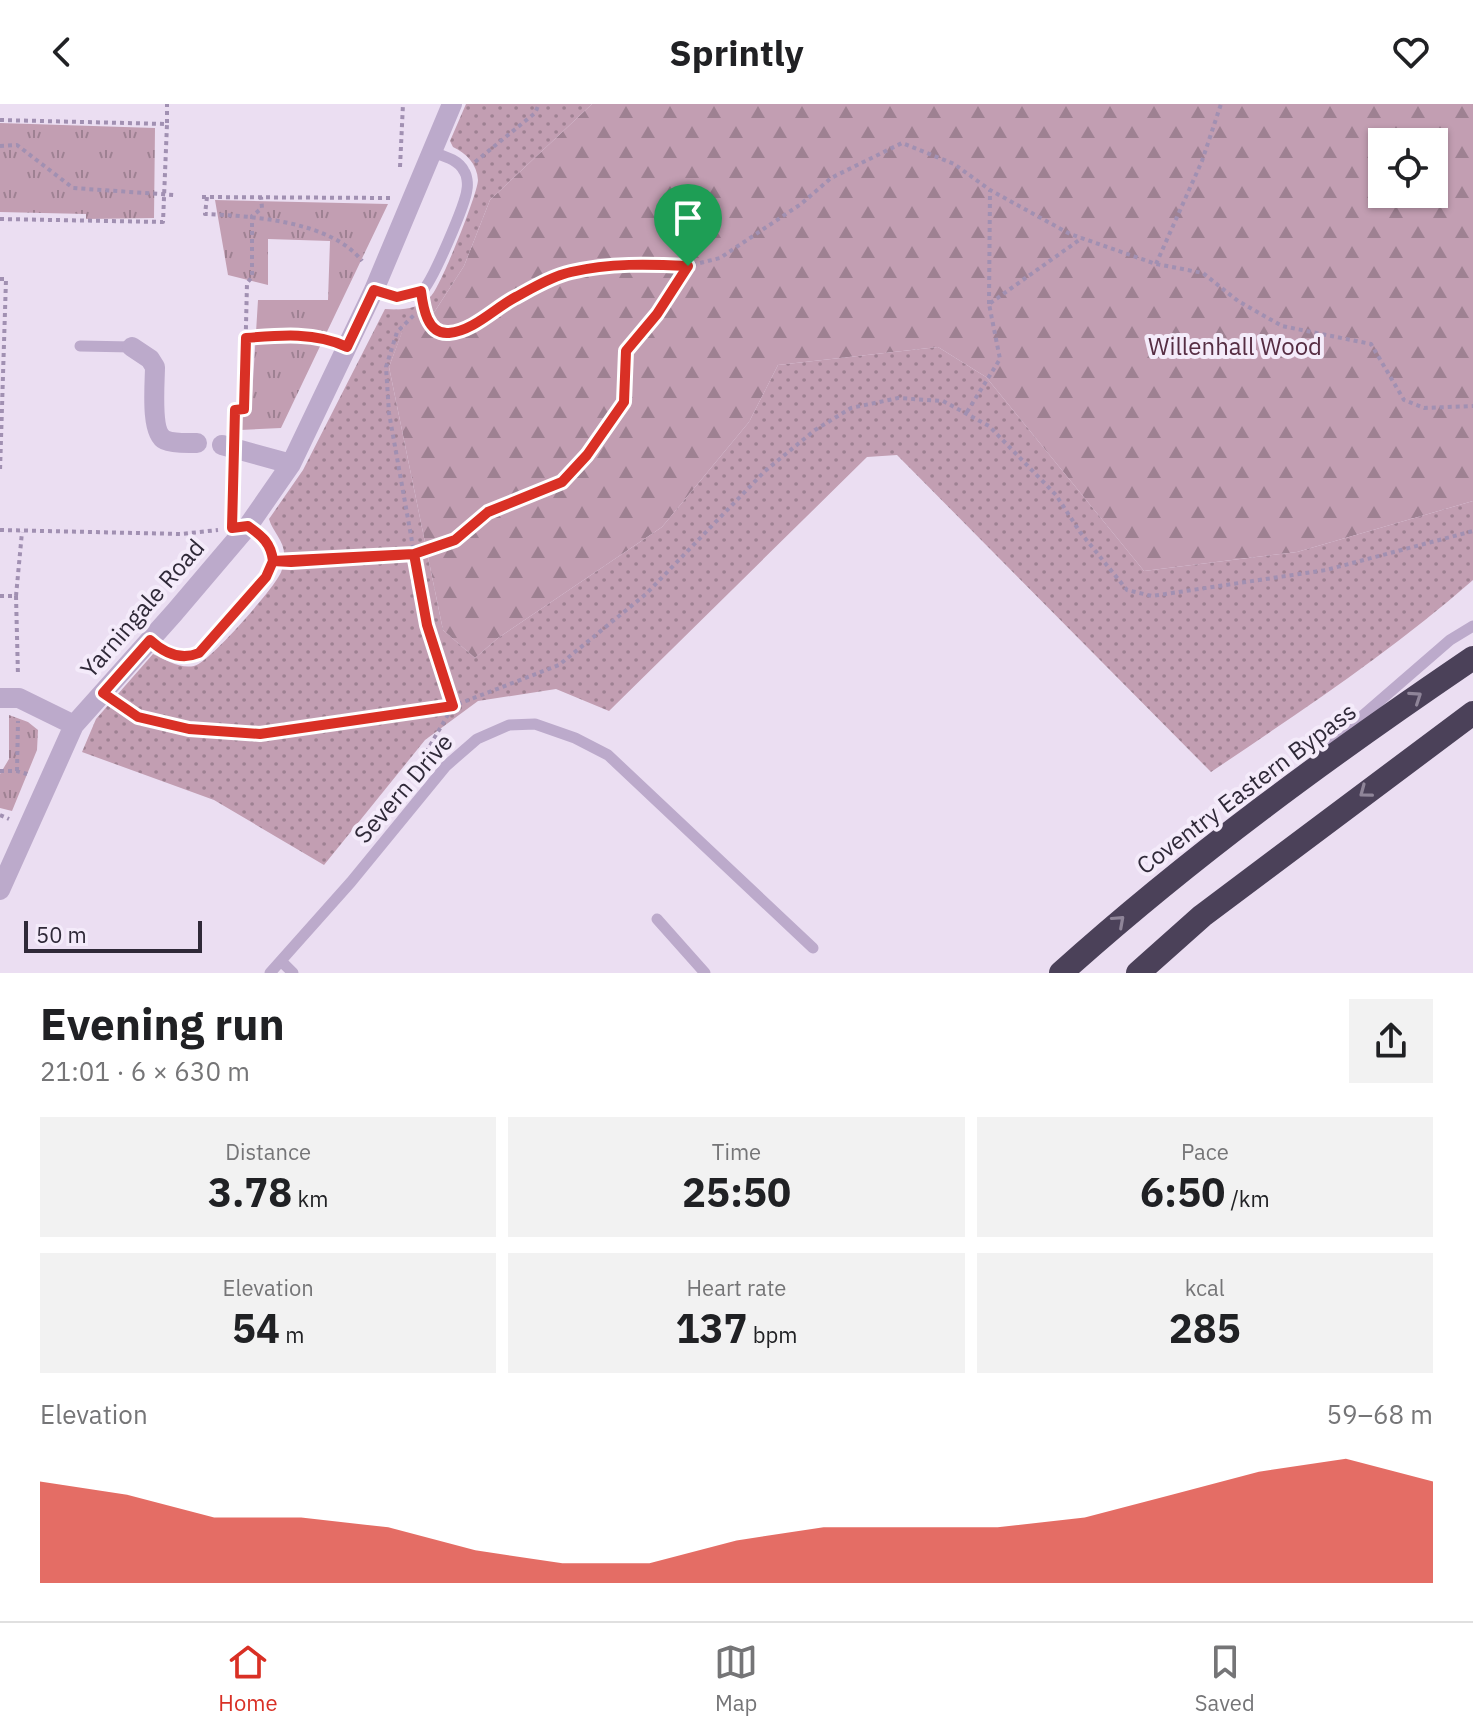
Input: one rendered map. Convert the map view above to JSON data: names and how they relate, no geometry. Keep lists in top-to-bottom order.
{
  "streets": {
    "highway": ["Coventry Eastern Bypass"],
    "street": ["Yarningale Road"],
    "lane": ["Severn Drive"]
  },
  "parks": ["Willenhall Wood"],
  "scale_bar": "50 m",
  "page": {
    "header": "Sprintly",
    "scale": "50 m",
    "heading": ["Evening run", "21:01 · 6 × 630 m"],
    "stats": [
      ["Distance", "3.78 km"],
      ["Time", "25:50"],
      ["Pace", "6:50 /km"],
      ["Elevation", "54 m"],
      ["Heart rate", "137 bpm"],
      ["kcal", "285"]
    ],
    "chart": ["Elevation", "59–68 m"],
    "tabs": ["Home", "Map", "Saved"]
  }
}
